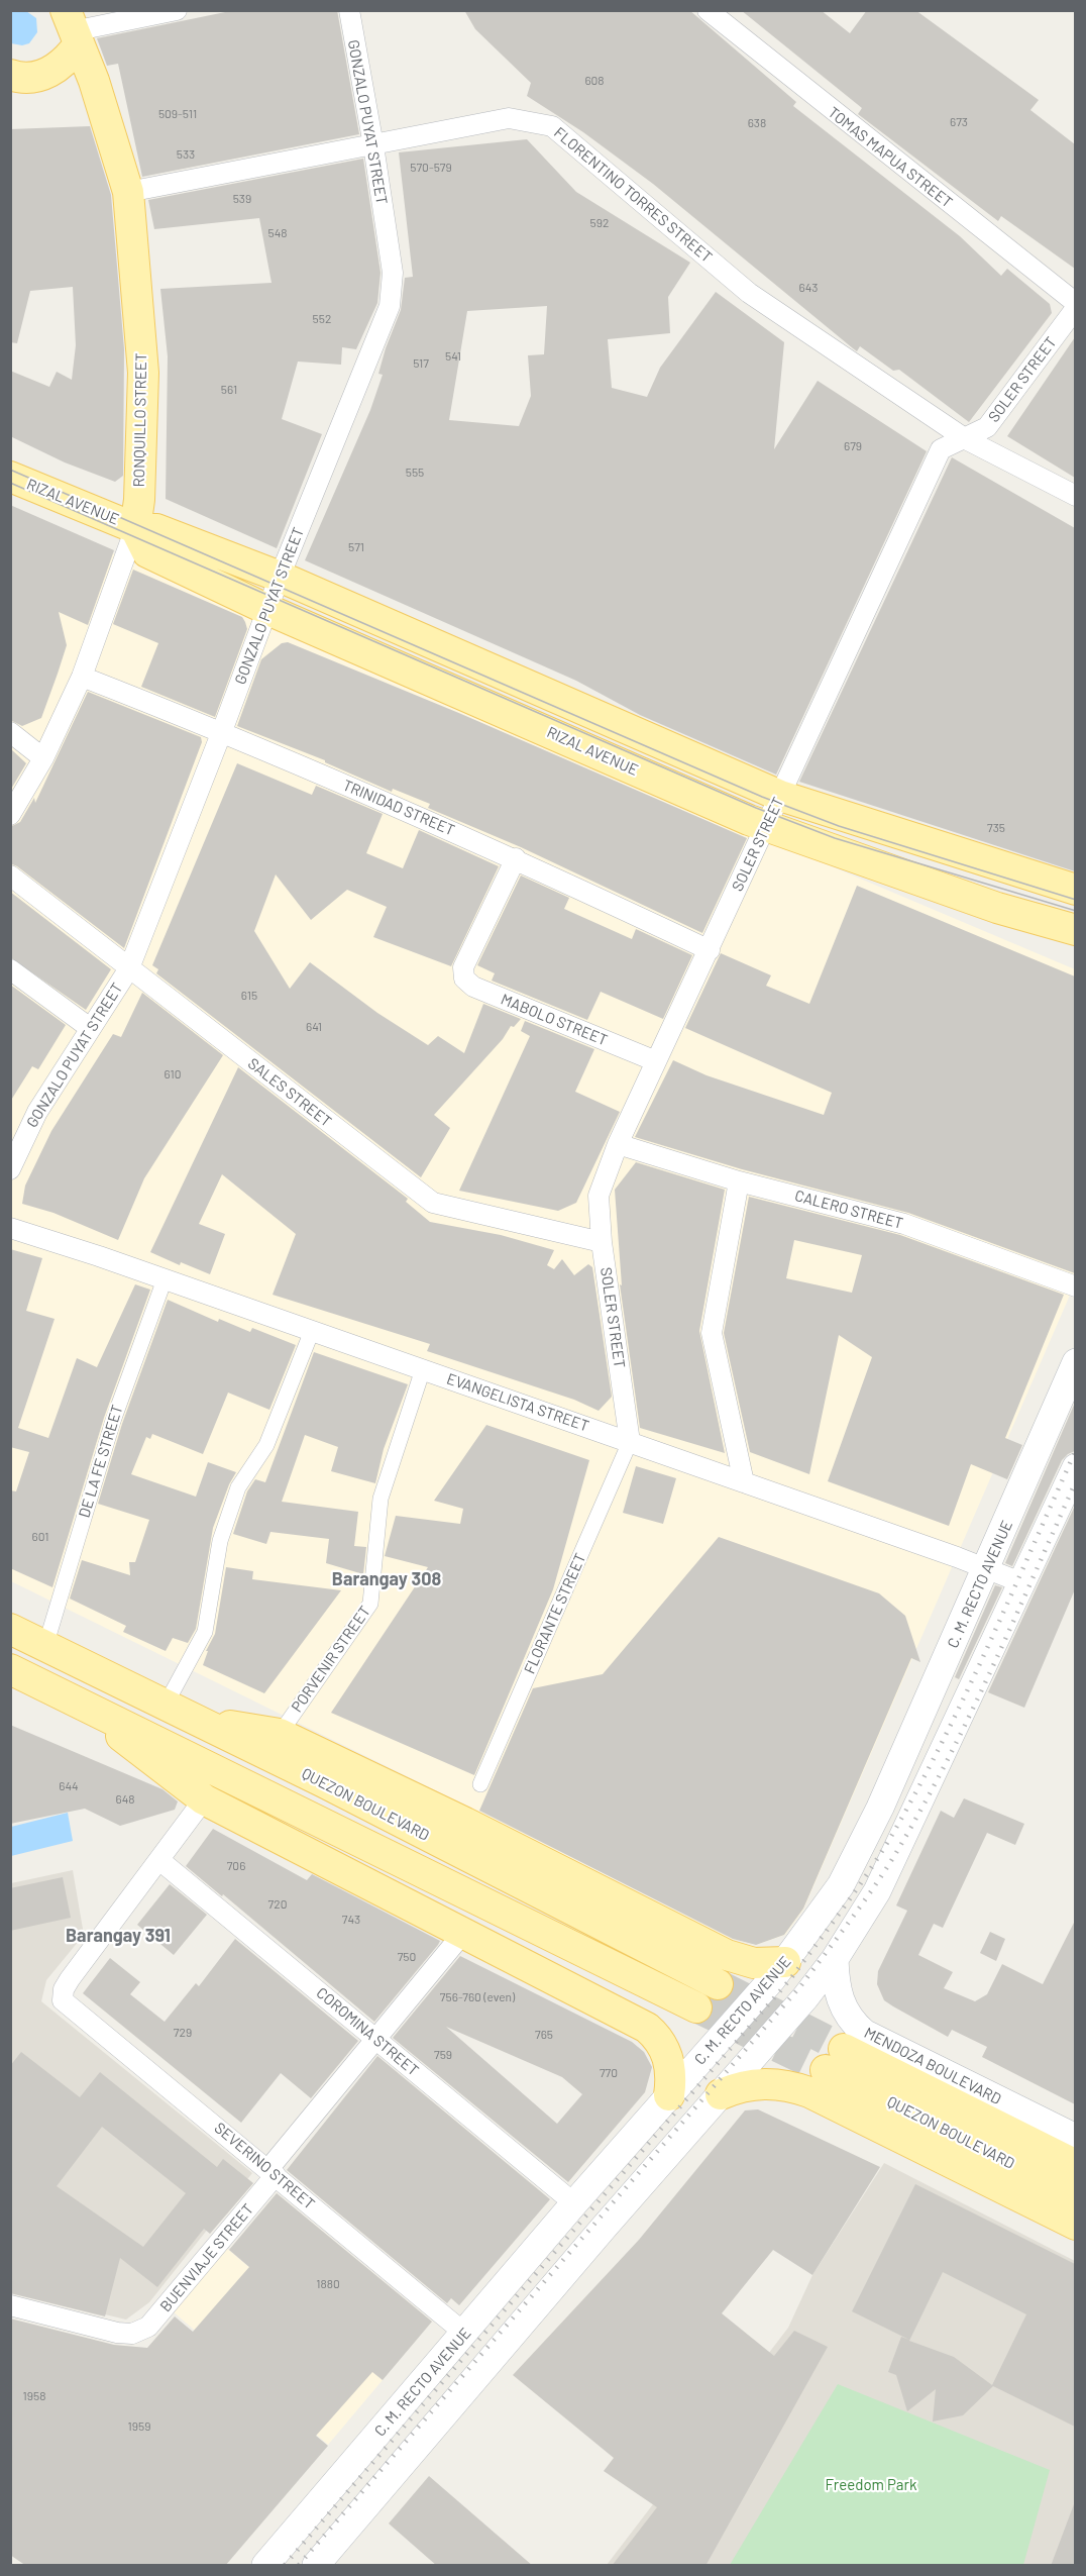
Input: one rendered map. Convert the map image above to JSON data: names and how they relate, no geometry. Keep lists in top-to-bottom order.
{
  "streets": {
    "main road": [
      "RONQUILLO STREET",
      "RIZAL AVENUE",
      "C. M. RECTO AVENUE",
      "QUEZON BOULEVARD",
      "MENDOZA BOULEVARD"
    ],
    "street": [
      "GONZALO PUYAT STREET",
      "TOMAS MAPUA STREET",
      "FLORENTINO TORRES STREET",
      "SOLER STREET",
      "TRINIDAD STREET",
      "MABOLO STREET",
      "SALES STREET",
      "CALERO STREET",
      "EVANGELISTA STREET",
      "DE LA FE STREET",
      "FLORANTE STREET",
      "PORVENIR STREET",
      "COROMINA STREET",
      "SEVERINO STREET",
      "BUENVIAJE STREET"
    ]
  },
  "crossings": [
    ["GONZALO PUYAT STREET", "FLORENTINO TORRES STREET"],
    ["GONZALO PUYAT STREET", "RIZAL AVENUE"],
    ["GONZALO PUYAT STREET", "TRINIDAD STREET"],
    ["GONZALO PUYAT STREET", "SALES STREET"],
    ["FLORENTINO TORRES STREET", "SOLER STREET"],
    ["FLORENTINO TORRES STREET", "RONQUILLO STREET"],
    ["SOLER STREET", "RIZAL AVENUE"],
    ["SOLER STREET", "TRINIDAD STREET"],
    ["SOLER STREET", "MABOLO STREET"],
    ["SOLER STREET", "SALES STREET"],
    ["SOLER STREET", "CALERO STREET"],
    ["SOLER STREET", "EVANGELISTA STREET"],
    ["SOLER STREET", "FLORANTE STREET"],
    ["RONQUILLO STREET", "RIZAL AVENUE"],
    ["RONQUILLO STREET", "TRINIDAD STREET"],
    ["TRINIDAD STREET", "MABOLO STREET"],
    ["EVANGELISTA STREET", "DE LA FE STREET"],
    ["EVANGELISTA STREET", "C. M. RECTO AVENUE"],
    ["EVANGELISTA STREET", "FLORANTE STREET"],
    ["EVANGELISTA STREET", "PORVENIR STREET"],
    ["DE LA FE STREET", "QUEZON BOULEVARD"],
    ["C. M. RECTO AVENUE", "COROMINA STREET"],
    ["C. M. RECTO AVENUE", "SEVERINO STREET"],
    ["COROMINA STREET", "SEVERINO STREET"],
    ["COROMINA STREET", "BUENVIAJE STREET"],
    ["SEVERINO STREET", "BUENVIAJE STREET"]
  ],
  "districts": ["Barangay 308", "Barangay 391"],
  "parks": ["Freedom Park"],
  "house_numbers": [
    "608",
    "509-511",
    "673",
    "638",
    "533",
    "570-579",
    "539",
    "592",
    "548",
    "643",
    "552",
    "541",
    "517",
    "561",
    "679",
    "555",
    "571",
    "735",
    "615",
    "641",
    "610",
    "601",
    "644",
    "648",
    "706",
    "720",
    "743",
    "750",
    "756-760 (even)",
    "729",
    "765",
    "759",
    "770",
    "1880",
    "1958",
    "1959"
  ]
}
